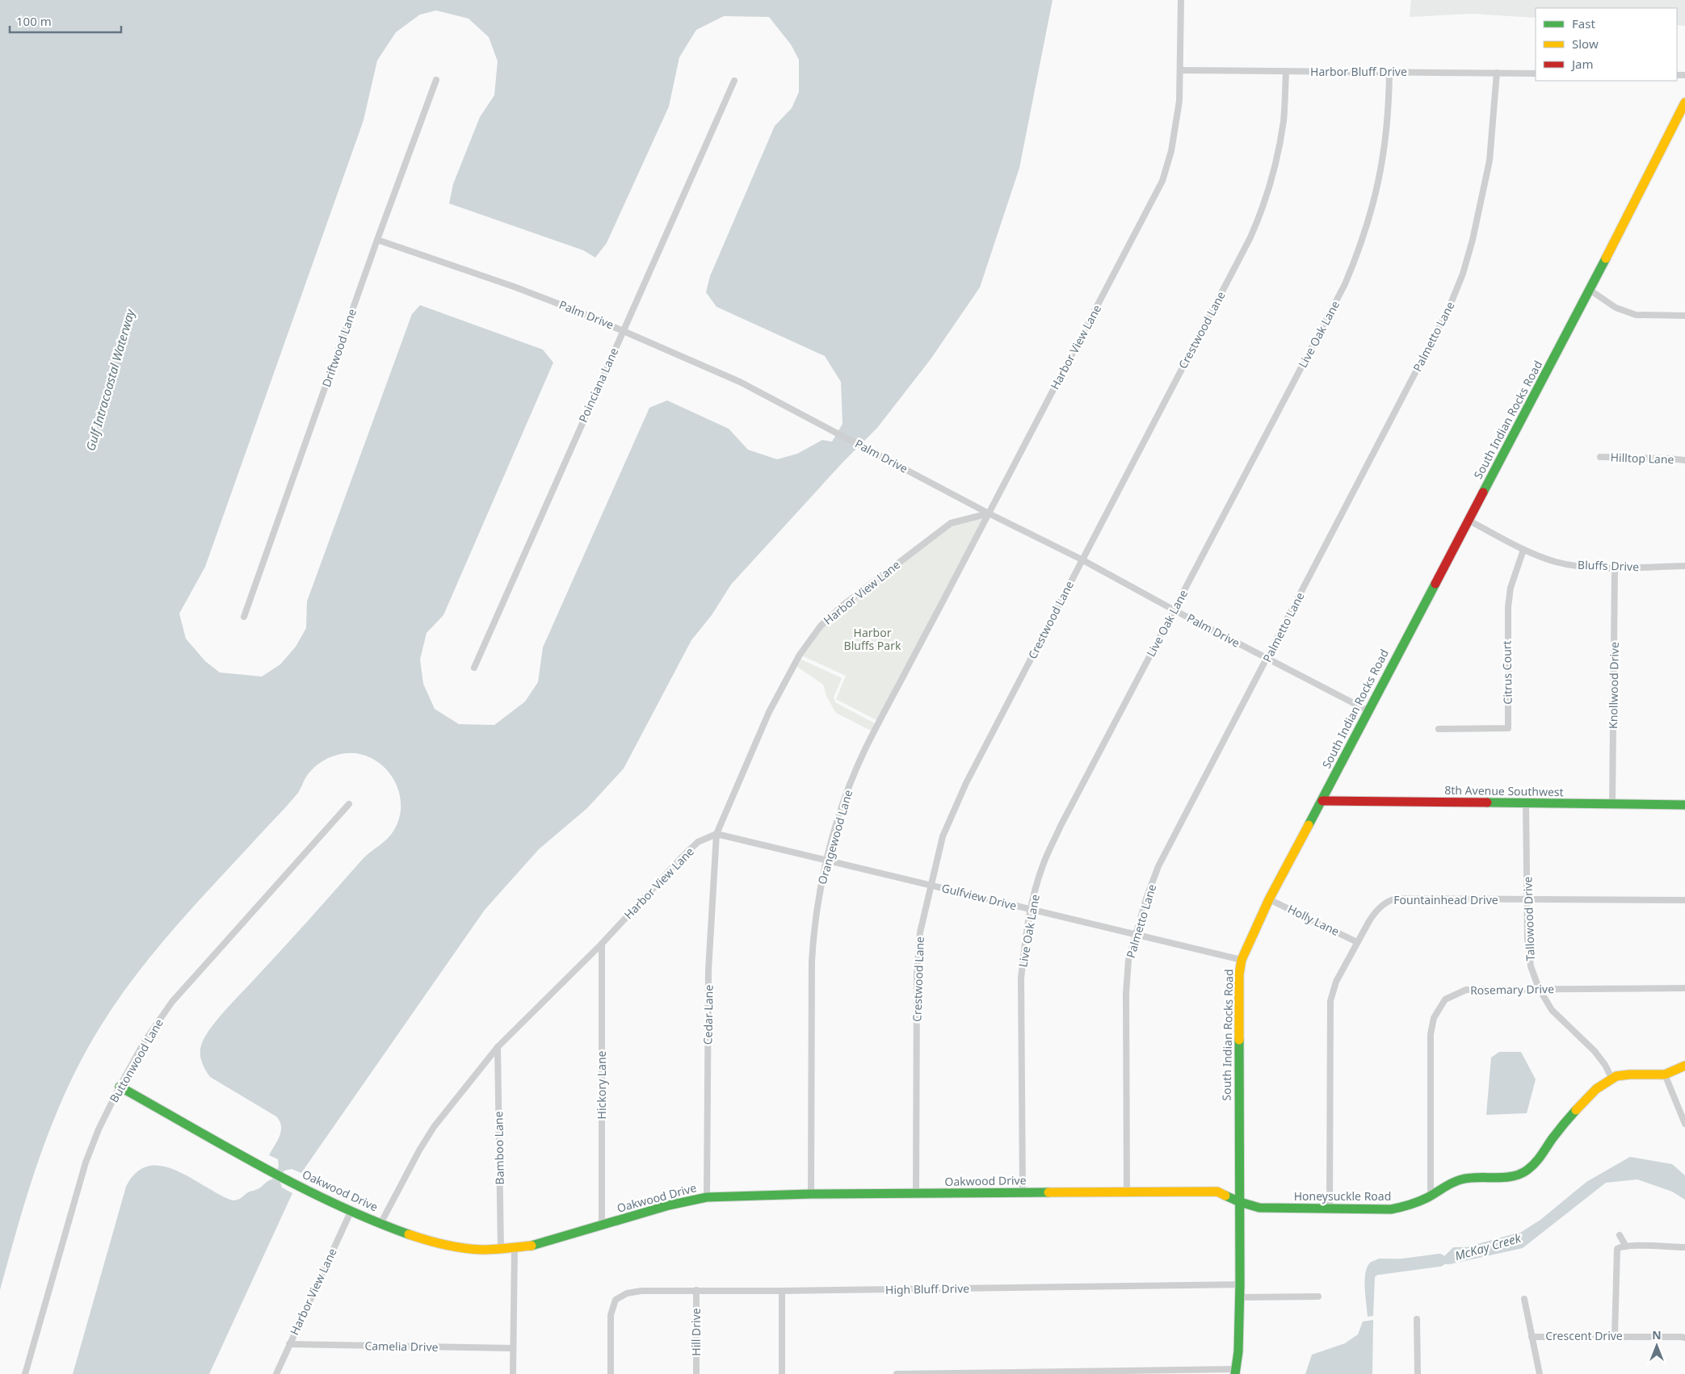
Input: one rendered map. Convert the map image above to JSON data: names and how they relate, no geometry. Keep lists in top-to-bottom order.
{
  "streets": {
    "street": [
      "Harbor Bluff Drive",
      "Palm Drive",
      "Crestwood Lane",
      "Live Oak Lane",
      "Palmetto Lane",
      "Harbor View Lane",
      "Driftwood Lane",
      "Poinciana Lane",
      "South Indian Rocks Road",
      "Hilltop Lane",
      "Bluffs Drive",
      "Citrus Court",
      "Knollwood Drive",
      "8th Avenue Southwest",
      "Orangewood Lane",
      "Gulfview Drive",
      "Fountainhead Drive",
      "Tallowood Drive",
      "Holly Lane",
      "Rosemary Drive",
      "Cedar Lane",
      "Buttonwood Lane",
      "Hickory Lane",
      "Bamboo Lane",
      "Oakwood Drive",
      "Honeysuckle Road",
      "High Bluff Drive",
      "Hill Drive",
      "Crescent Drive",
      "Camelia Drive"
    ]
  },
  "crossings": [
    ["Harbor Bluff Drive", "Crestwood Lane"],
    ["Harbor Bluff Drive", "Live Oak Lane"],
    ["Harbor Bluff Drive", "Palmetto Lane"],
    ["Harbor Bluff Drive", "Harbor View Lane"],
    ["Palm Drive", "Crestwood Lane"],
    ["Palm Drive", "Live Oak Lane"],
    ["Palm Drive", "Palmetto Lane"],
    ["Palm Drive", "Harbor View Lane"],
    ["Palm Drive", "Driftwood Lane"],
    ["Palm Drive", "Poinciana Lane"],
    ["Palm Drive", "South Indian Rocks Road"],
    ["Palm Drive", "Orangewood Lane"],
    ["Crestwood Lane", "Gulfview Drive"],
    ["Crestwood Lane", "Oakwood Drive"],
    ["Live Oak Lane", "Gulfview Drive"],
    ["Live Oak Lane", "Oakwood Drive"],
    ["Palmetto Lane", "Gulfview Drive"],
    ["Palmetto Lane", "Oakwood Drive"],
    ["Harbor View Lane", "Orangewood Lane"],
    ["Harbor View Lane", "Gulfview Drive"],
    ["Harbor View Lane", "Cedar Lane"],
    ["Harbor View Lane", "Hickory Lane"],
    ["Harbor View Lane", "Bamboo Lane"],
    ["Harbor View Lane", "Oakwood Drive"],
    ["Harbor View Lane", "Camelia Drive"],
    ["South Indian Rocks Road", "Bluffs Drive"],
    ["South Indian Rocks Road", "8th Avenue Southwest"],
    ["South Indian Rocks Road", "Gulfview Drive"],
    ["South Indian Rocks Road", "Holly Lane"],
    ["South Indian Rocks Road", "Oakwood Drive"],
    ["South Indian Rocks Road", "Honeysuckle Road"],
    ["South Indian Rocks Road", "High Bluff Drive"],
    ["Bluffs Drive", "Citrus Court"],
    ["Bluffs Drive", "Knollwood Drive"],
    ["Knollwood Drive", "8th Avenue Southwest"],
    ["8th Avenue Southwest", "Tallowood Drive"],
    ["Orangewood Lane", "Gulfview Drive"],
    ["Orangewood Lane", "Oakwood Drive"],
    ["Gulfview Drive", "Cedar Lane"],
    ["Fountainhead Drive", "Tallowood Drive"],
    ["Fountainhead Drive", "Holly Lane"],
    ["Fountainhead Drive", "Honeysuckle Road"],
    ["Tallowood Drive", "Rosemary Drive"],
    ["Tallowood Drive", "Honeysuckle Road"],
    ["Rosemary Drive", "Honeysuckle Road"],
    ["Cedar Lane", "Oakwood Drive"],
    ["Buttonwood Lane", "Oakwood Drive"],
    ["Hickory Lane", "Oakwood Drive"],
    ["Bamboo Lane", "Oakwood Drive"],
    ["Oakwood Drive", "Honeysuckle Road"],
    ["High Bluff Drive", "Hill Drive"]
  ],
  "water": ["Gulf Intracoastal Waterway", "McKay Creek"],
  "parks": ["Harbor Bluffs Park"],
  "legend": ["Fast", "Slow", "Jam"],
  "scale_bar": "100 m",
  "north": "top"
}
